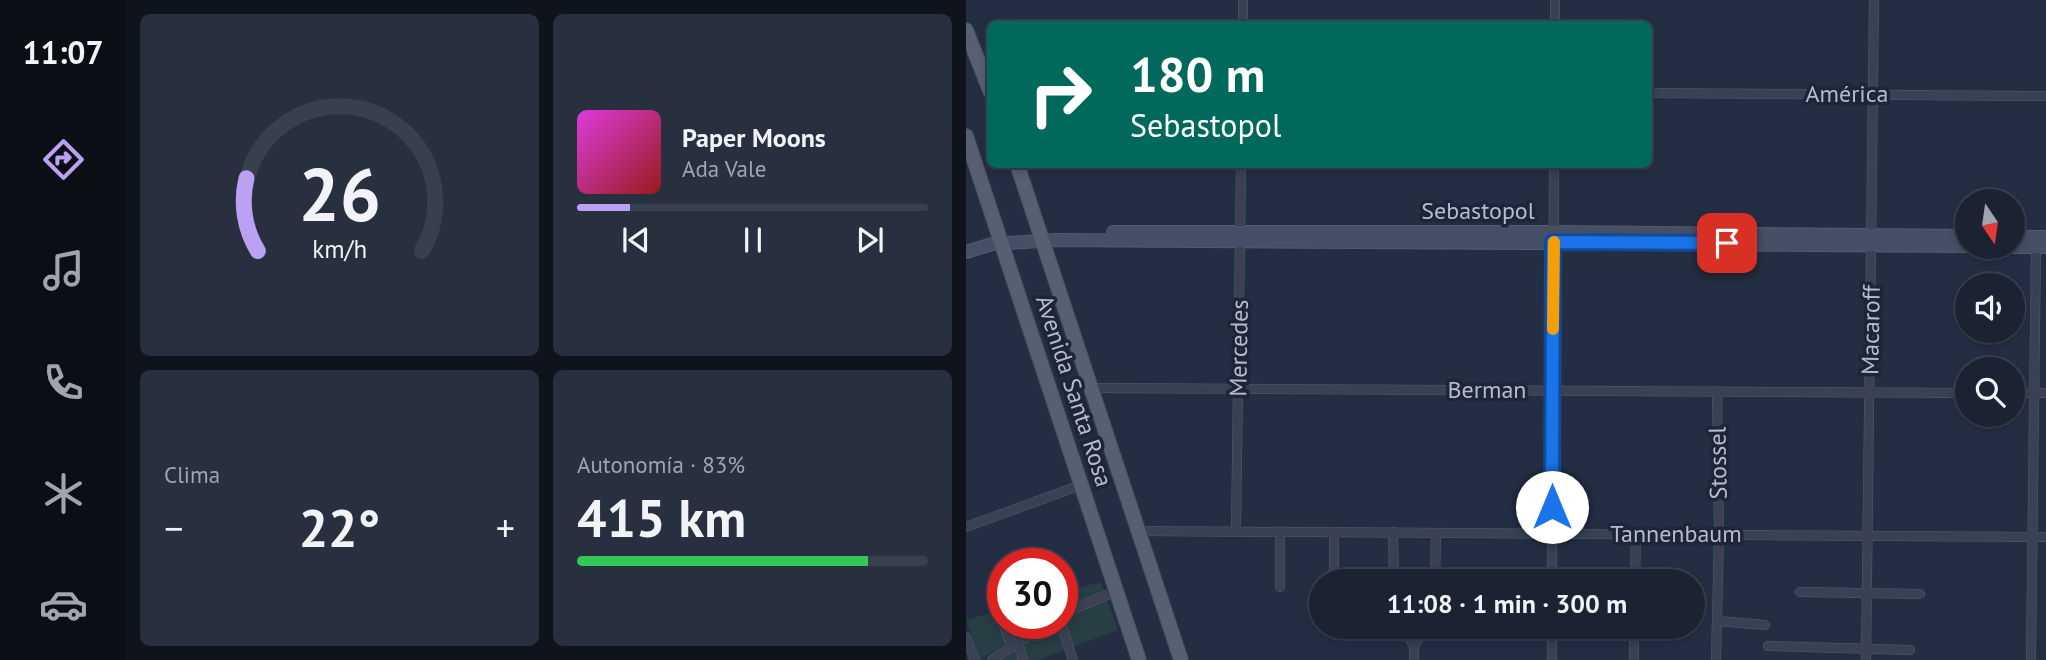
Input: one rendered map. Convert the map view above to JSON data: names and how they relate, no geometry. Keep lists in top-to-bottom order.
{
  "streets": {
    "main road": ["Avenida Santa Rosa"],
    "street": [
      "América",
      "Sebastopol",
      "Macaroff",
      "Mercedes",
      "Berman",
      "Stossel",
      "Tannenbaum"
    ]
  },
  "crossings": [
    ["América", "Macaroff"],
    ["Sebastopol", "Macaroff"],
    ["Sebastopol", "Mercedes"],
    ["Sebastopol", "Avenida Santa Rosa"],
    ["Macaroff", "Berman"],
    ["Macaroff", "Tannenbaum"],
    ["Mercedes", "Berman"],
    ["Mercedes", "Tannenbaum"],
    ["Berman", "Avenida Santa Rosa"],
    ["Berman", "Stossel"],
    ["Avenida Santa Rosa", "Tannenbaum"],
    ["Stossel", "Tannenbaum"]
  ],
  "north": "bottom",
  "page": {
    "tabs": "11:07",
    "turn": ["180 m", "Sebastopol"],
    "song": ["Paper Moons", "Ada Vale"],
    "tile": [
      "Clima",
      ["Autonomía · 83%", "415 km"]
    ],
    "heat": ["−", "22°", "+"],
    "limit": "30",
    "trip": "11:08 · 1 min · 300 m",
    "gauge": ["26", "km/h"]
  }
}
